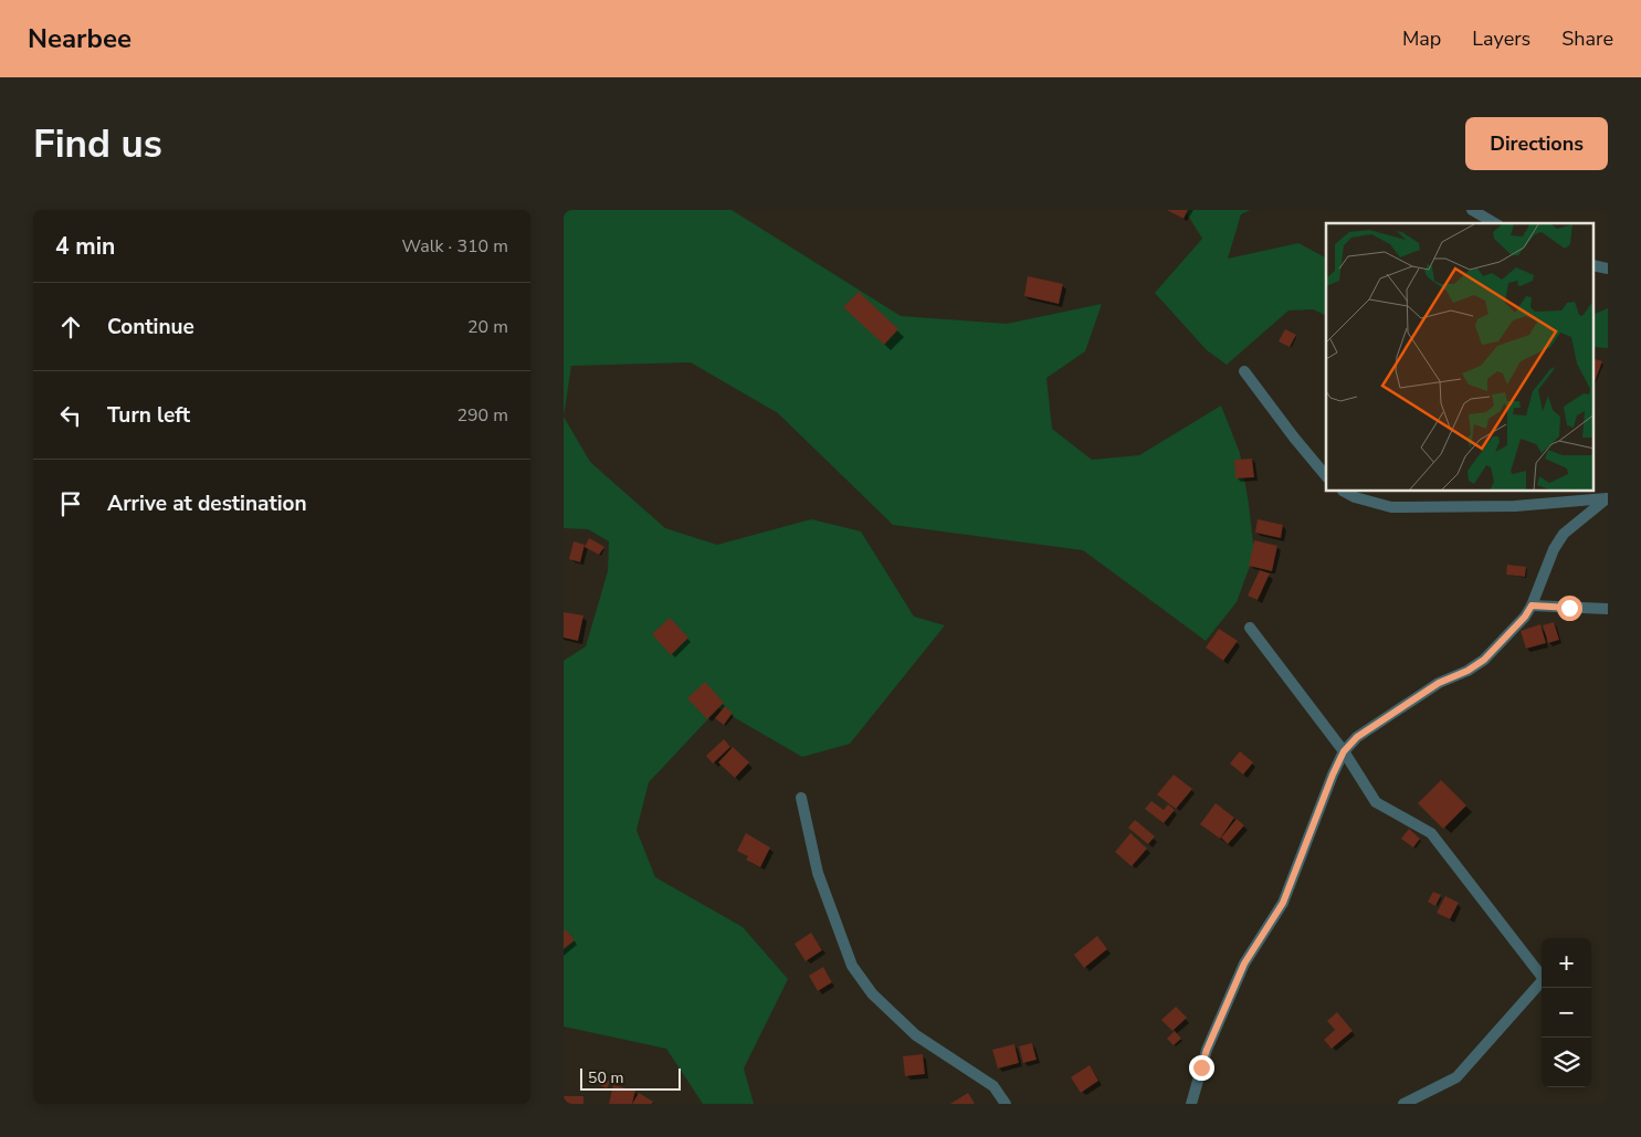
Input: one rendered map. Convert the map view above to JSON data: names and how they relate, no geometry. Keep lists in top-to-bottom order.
{
  "scale_bar": "50 m",
  "page": {
    "header": "Nearbee",
    "nav": ["Map", "Layers", "Share"],
    "buttons": "Directions",
    "title": "Find us",
    "heading": ["4 min", "Walk · 310 m"],
    "list": [
      ["Continue", "20 m"],
      ["Turn left", "290 m"],
      "Arrive at destination"
    ],
    "map_buttons": ["+", "−"],
    "scale": "50 m"
  }
}
